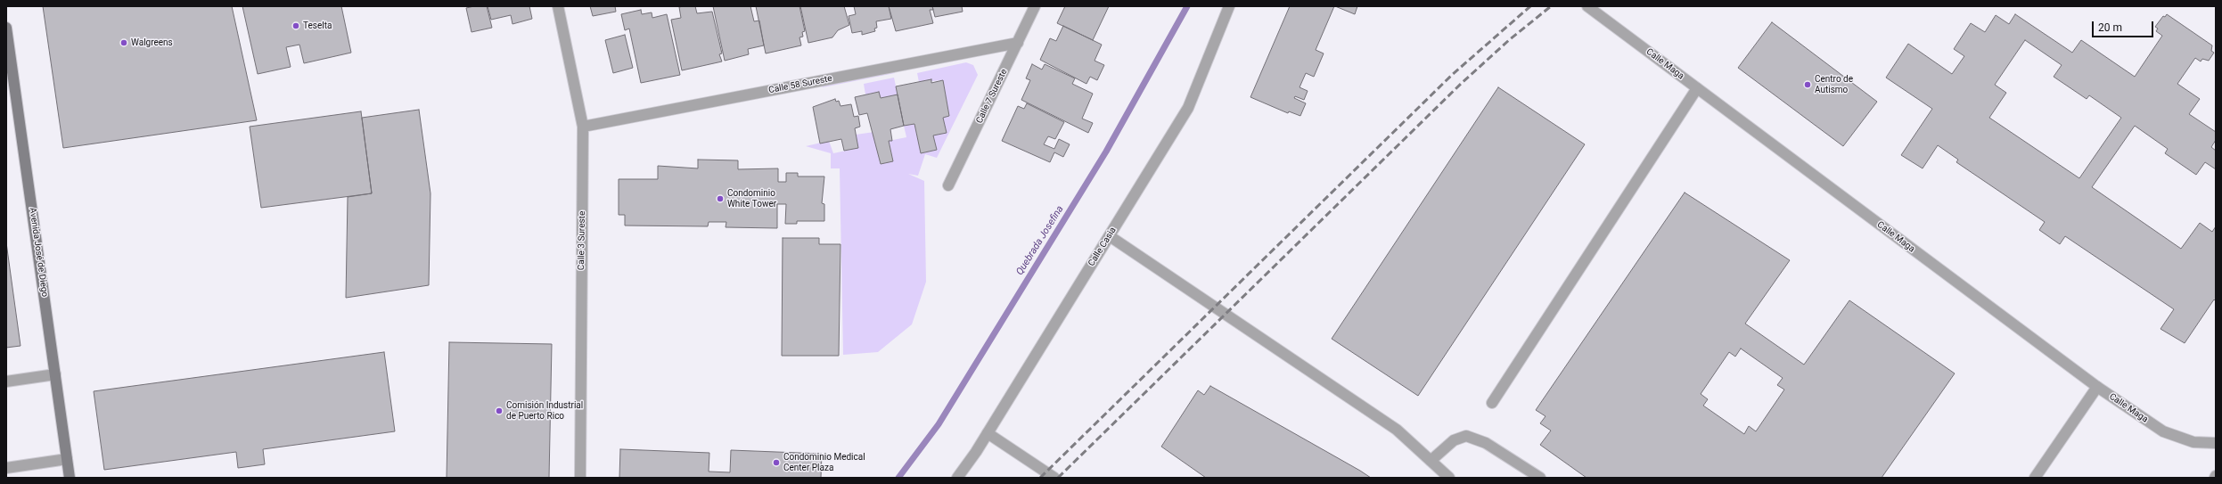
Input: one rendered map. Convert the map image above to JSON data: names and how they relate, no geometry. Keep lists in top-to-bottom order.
{
  "streets": {
    "main road": ["Avenida José de Diego"],
    "street": [
      "Calle Maga",
      "Calle 58 Sureste",
      "Calle 7 Sureste",
      "Calle 3 Sureste",
      "Calle Casia"
    ]
  },
  "crossings": [
    ["Calle 58 Sureste", "Calle 7 Sureste"],
    ["Calle 58 Sureste", "Calle 3 Sureste"]
  ],
  "water": ["Quebrada Josefina"],
  "places": [
    "Teselta",
    "Walgreens",
    "Centro de Autismo",
    "Condominio White Tower",
    "Comisión Industrial de Puerto Rico",
    "Condominio Medical Center Plaza"
  ],
  "scale_bar": "20 m"
}
